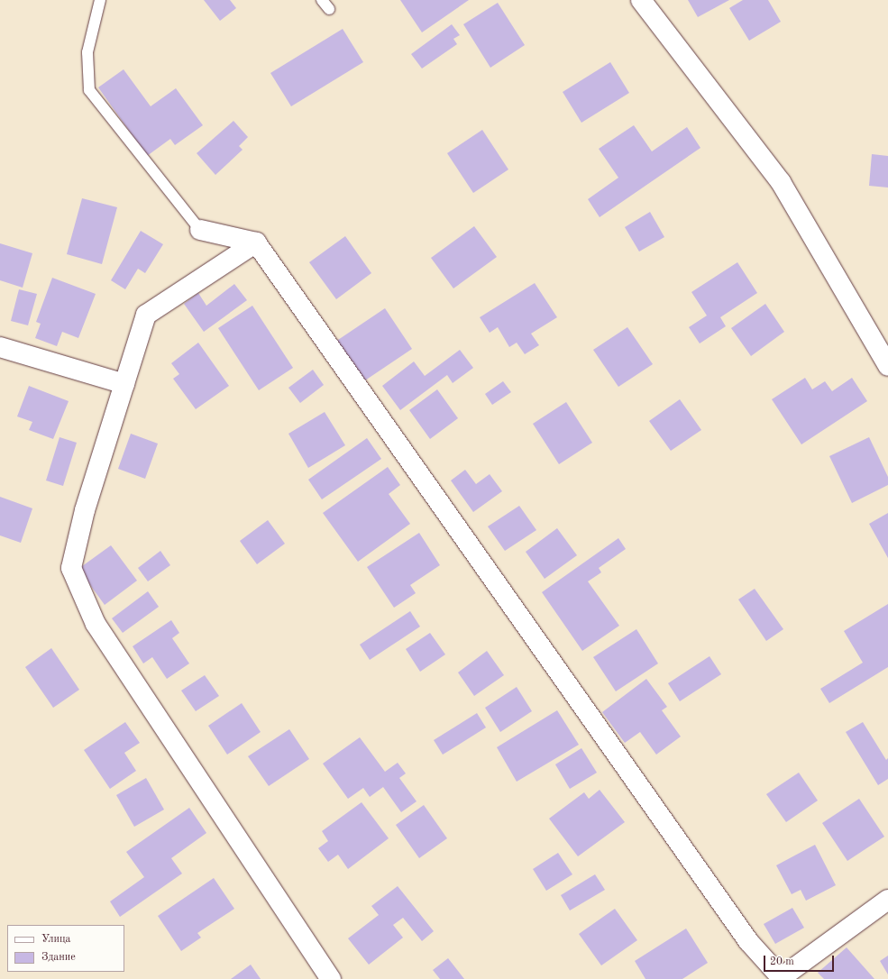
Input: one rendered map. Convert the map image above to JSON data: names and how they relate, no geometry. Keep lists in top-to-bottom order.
{
  "legend": ["Улица", "Здание"],
  "scale_bar": "20 m"
}
